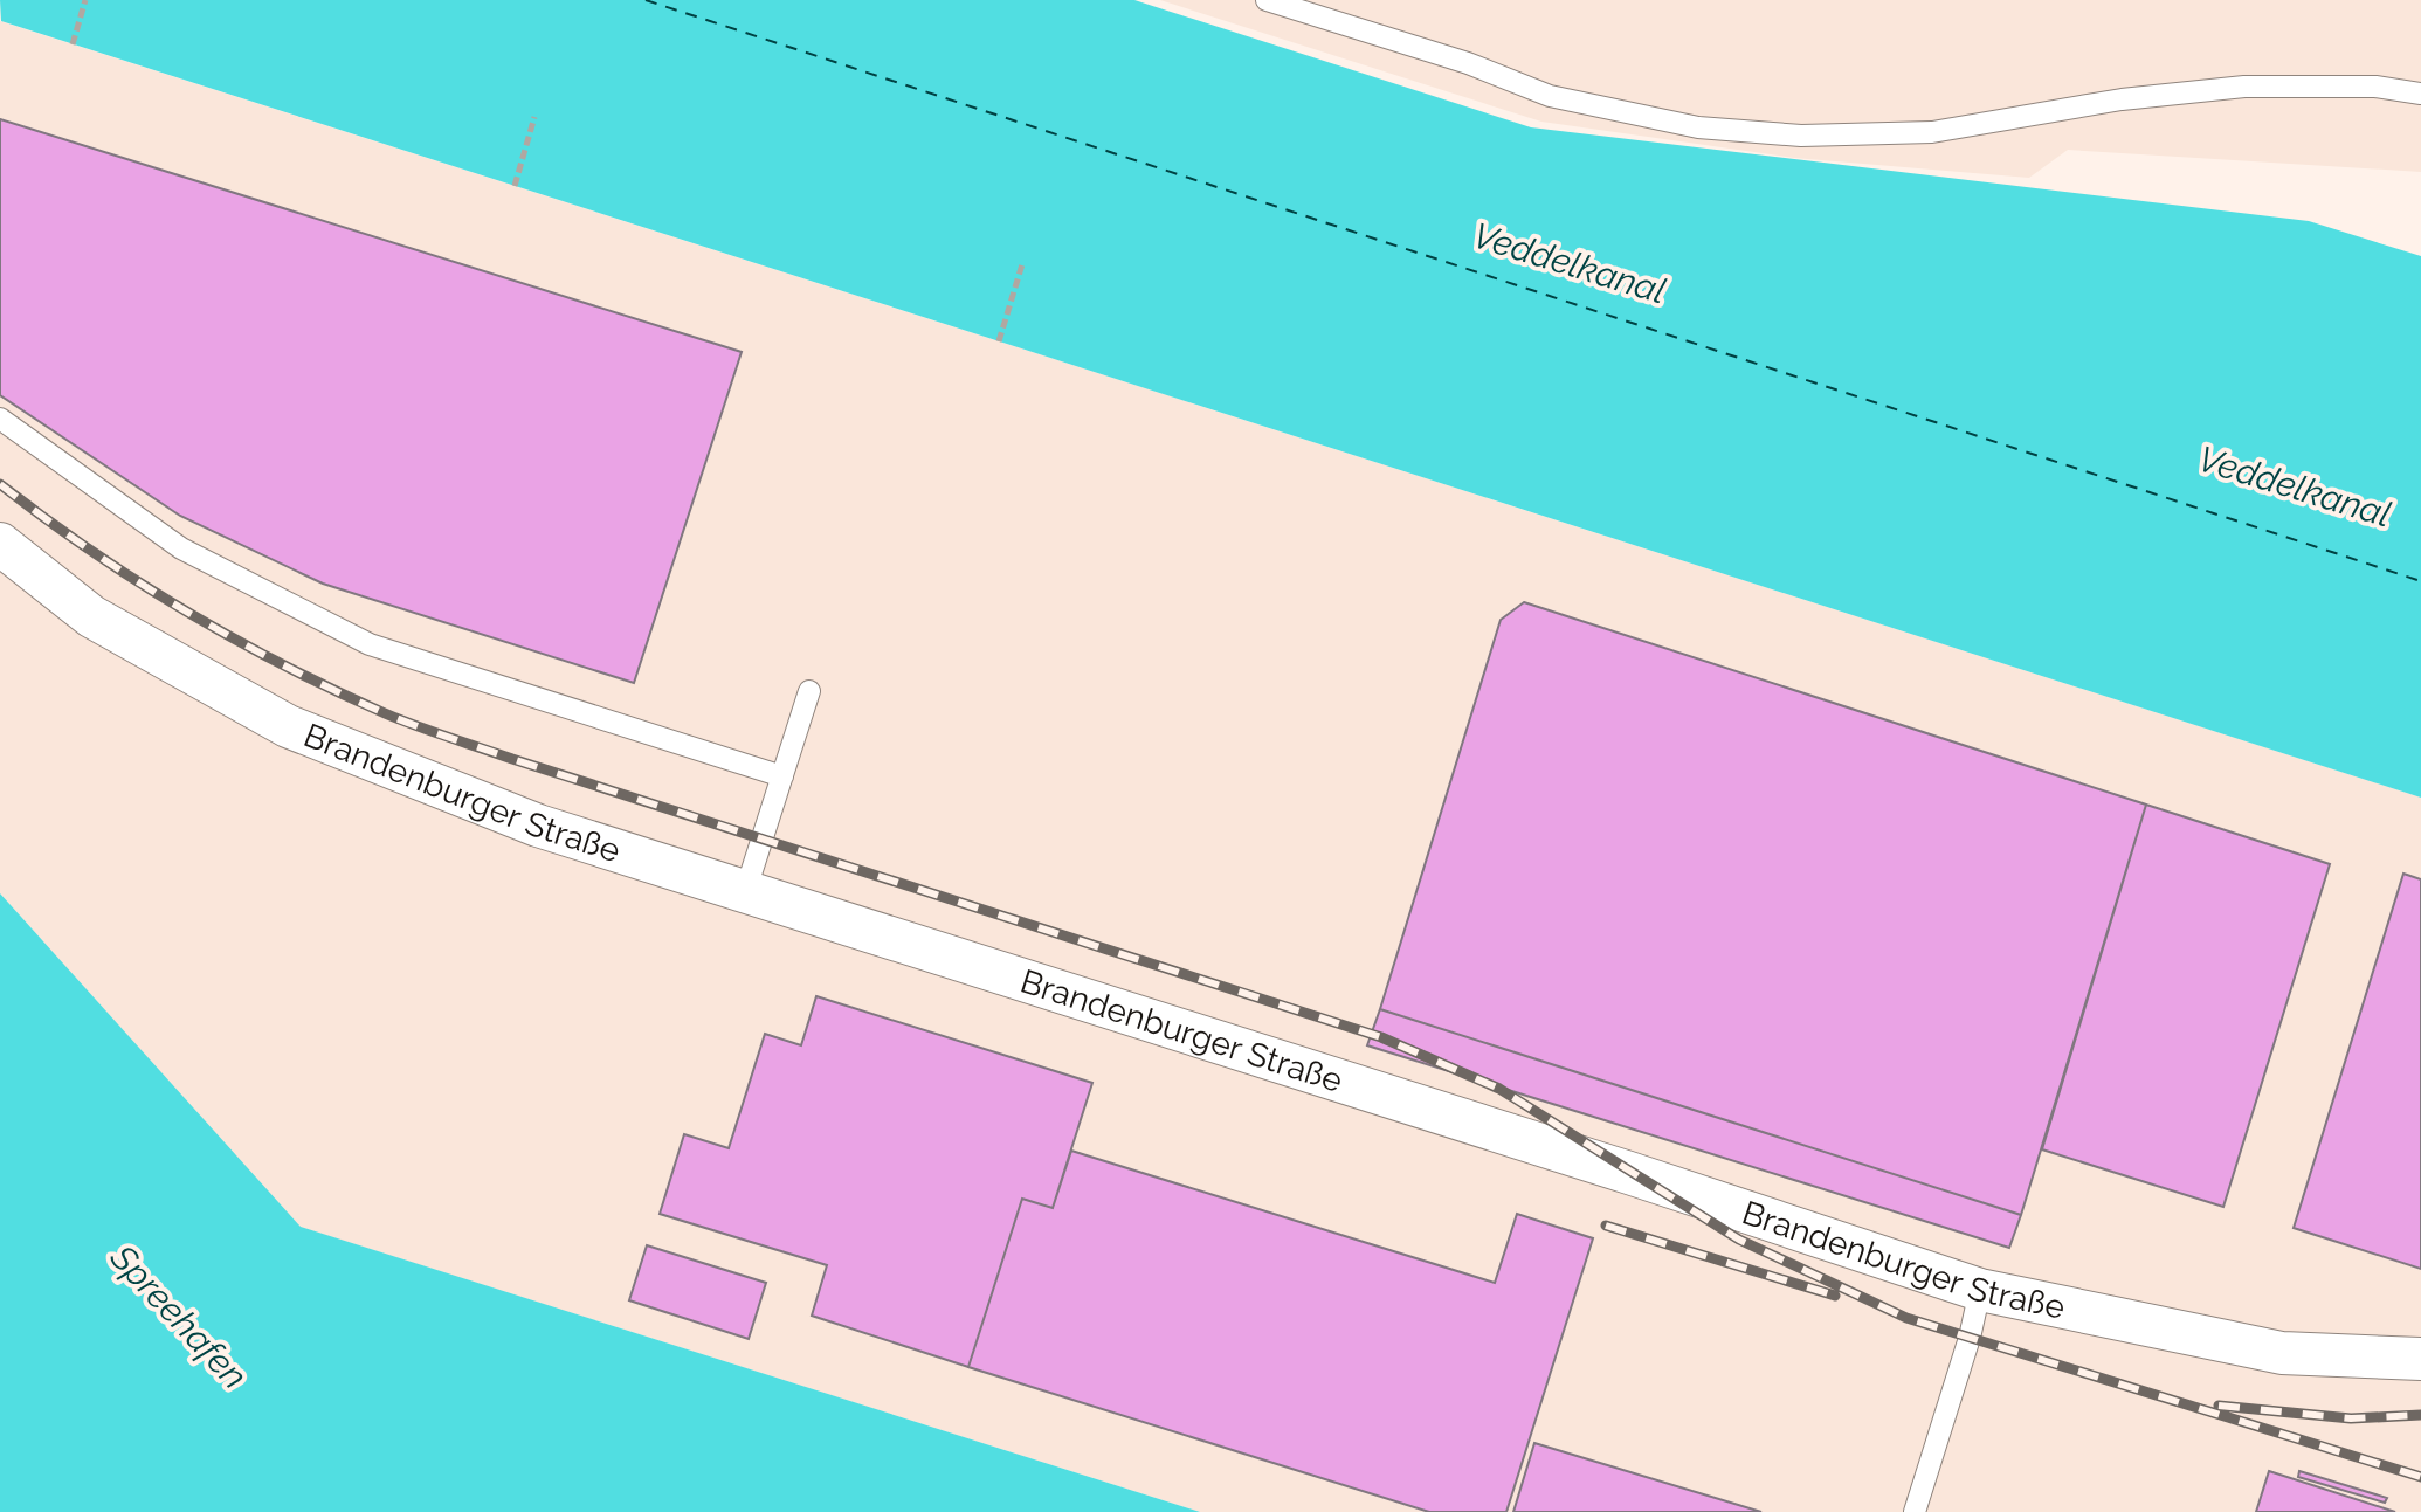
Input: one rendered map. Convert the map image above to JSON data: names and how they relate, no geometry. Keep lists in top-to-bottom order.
{
  "streets": {
    "street": ["Brandenburger Straße"]
  },
  "water": ["Veddelkanal", "Spreehafen"]
}
